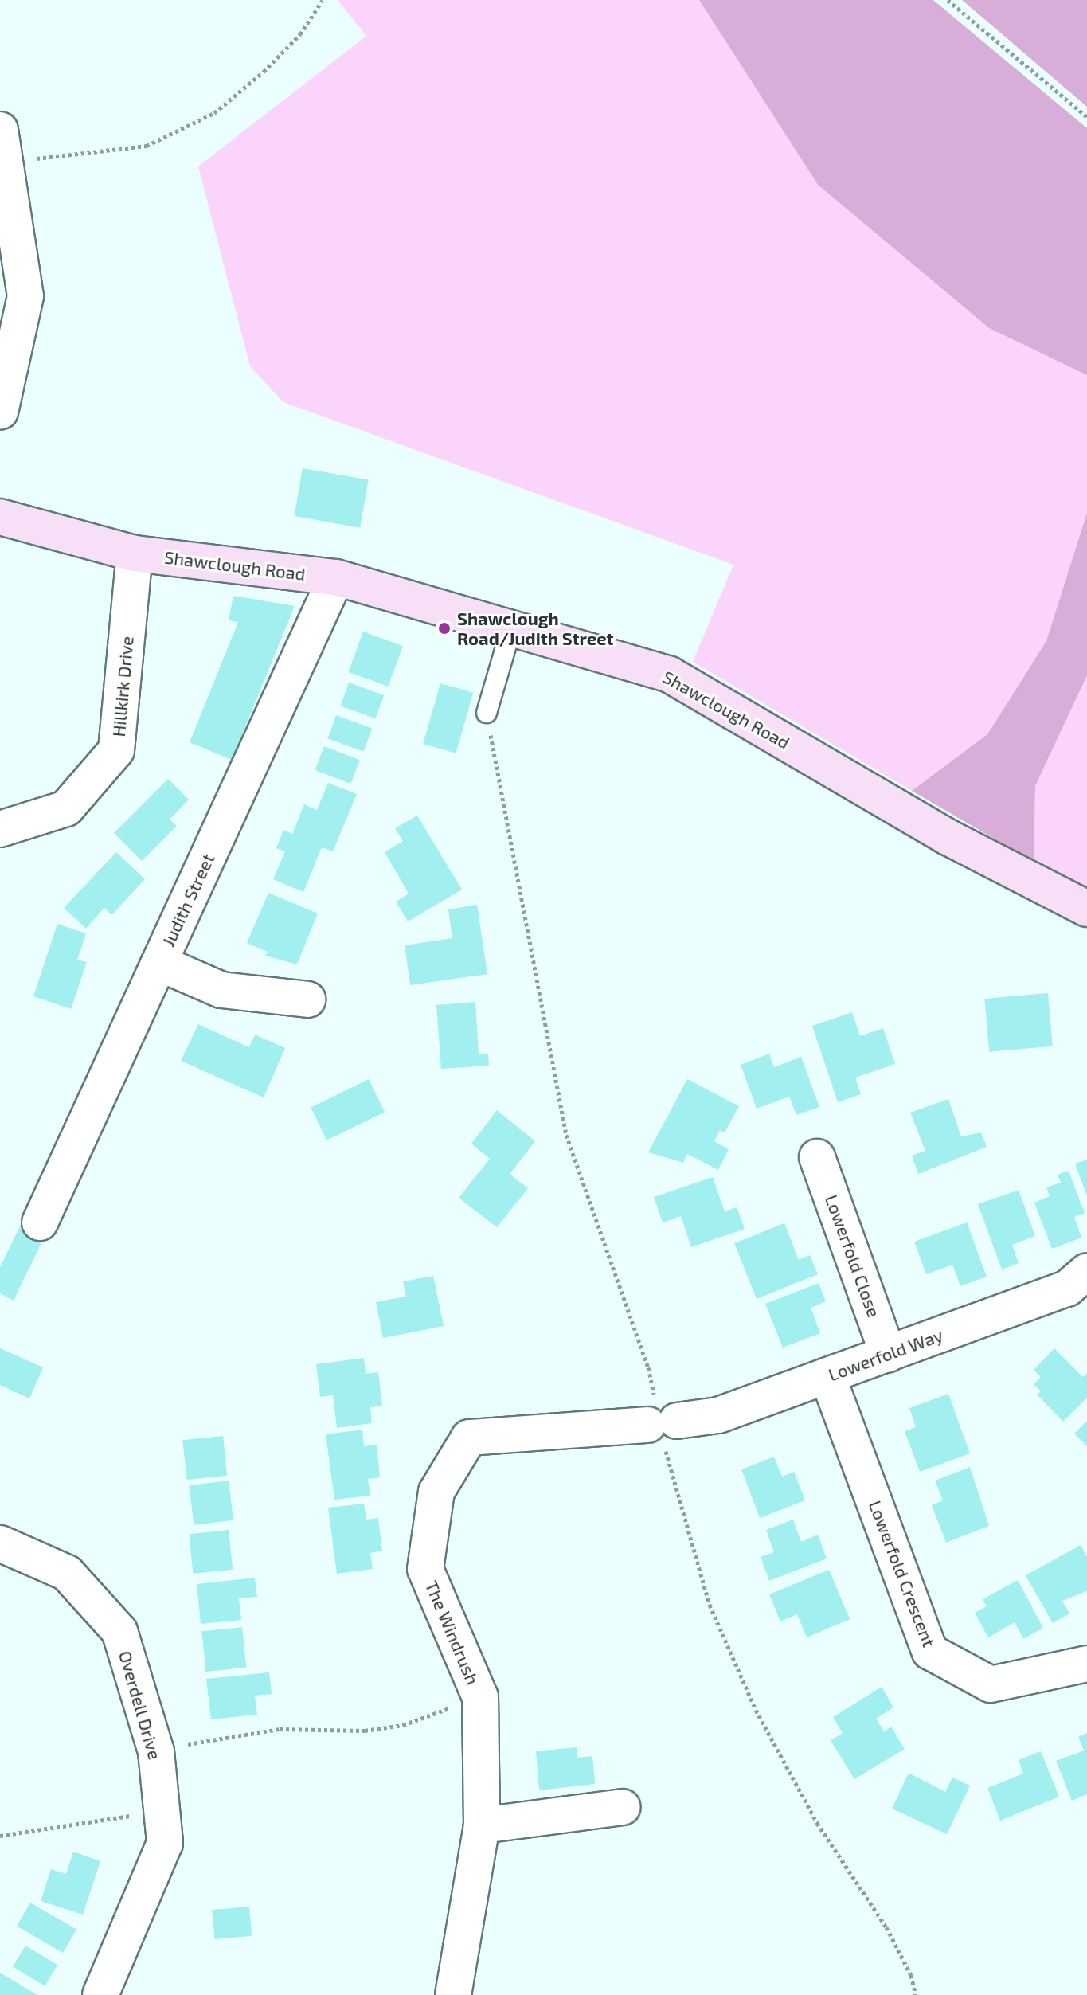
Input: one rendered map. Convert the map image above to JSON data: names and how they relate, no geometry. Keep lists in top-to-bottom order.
{
  "streets": {
    "main road": ["Shawclough Road"],
    "street": [
      "Hillkirk Drive",
      "Judith Street",
      "Lowerfold Close",
      "Lowerfold Way",
      "Lowerfold Crescent",
      "The Windrush",
      "Overdell Drive"
    ]
  },
  "crossings": [
    ["Shawclough Road", "Hillkirk Drive"],
    ["Shawclough Road", "Judith Street"],
    ["Lowerfold Close", "Lowerfold Way"],
    ["Lowerfold Way", "Lowerfold Crescent"],
    ["Lowerfold Way", "The Windrush"]
  ],
  "places": ["Shawclough Road/Judith Street"]
}
